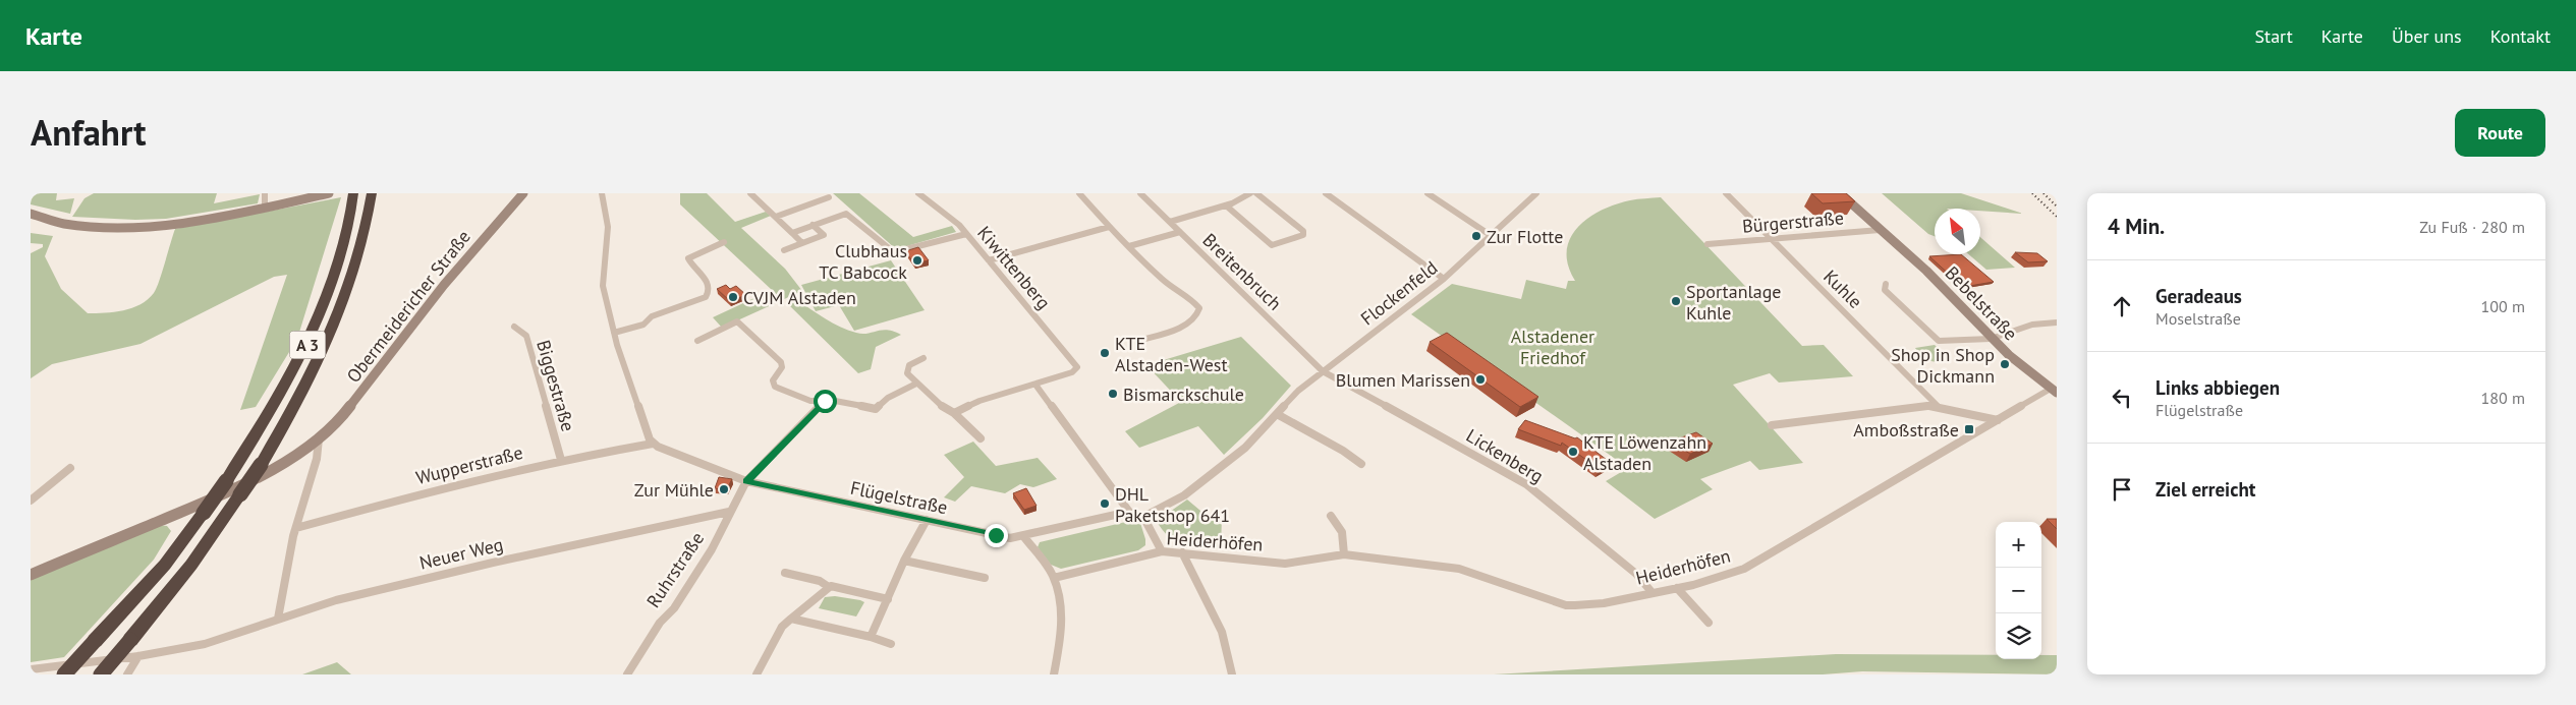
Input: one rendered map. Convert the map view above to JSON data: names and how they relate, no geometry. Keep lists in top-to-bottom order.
{
  "streets": {
    "highway": ["A 3"],
    "street": [
      "Bürgerstraße",
      "Kiwittenberg",
      "Breitenbruch",
      "Kuhle",
      "Flockenfeld",
      "Bebelstraße",
      "Obermeidericher Straße",
      "Biggestraße",
      "Lickenberg",
      "Wupperstraße",
      "Flügelstraße",
      "Heiderhöfen",
      "Neuer Weg",
      "Ruhrstraße"
    ]
  },
  "crossings": [
    ["Bürgerstraße", "Kuhle"],
    ["Bürgerstraße", "Bebelstraße"],
    ["Breitenbruch", "Flockenfeld"],
    ["Breitenbruch", "Lickenberg"],
    ["Flockenfeld", "Lickenberg"],
    ["Bebelstraße", "Heiderhöfen"],
    ["Biggestraße", "Wupperstraße"],
    ["Lickenberg", "Heiderhöfen"],
    ["Wupperstraße", "Flügelstraße"],
    ["Flügelstraße", "Ruhrstraße"],
    ["Neuer Weg", "Ruhrstraße"]
  ],
  "parks": ["Alstadener Friedhof"],
  "places": {
    "other": [
      "Zur Flotte",
      "Clubhaus TC Babcock",
      "CVJM Alstaden",
      "Sportanlage Kuhle",
      "KTE Alstaden-West",
      "Shop in Shop Dickmann",
      "Blumen Marissen",
      "Bismarckschule",
      "KTE Löwenzahn Alstaden",
      "Zur Mühle",
      "DHL Paketshop 641"
    ],
    "transit": ["Amboßstraße"]
  },
  "north": "top left",
  "page": {
    "header": "Karte",
    "nav": [
      "Start",
      "Karte",
      "Über uns",
      "Kontakt"
    ],
    "title": "Anfahrt",
    "buttons": "Route",
    "heading": ["4 Min.", "Zu Fuß · 280 m"],
    "list": [
      ["Geradeaus", "Moselstraße", "100 m"],
      ["Links abbiegen", "Flügelstraße", "180 m"],
      "Ziel erreicht"
    ],
    "map_buttons": ["+", "−"]
  }
}
